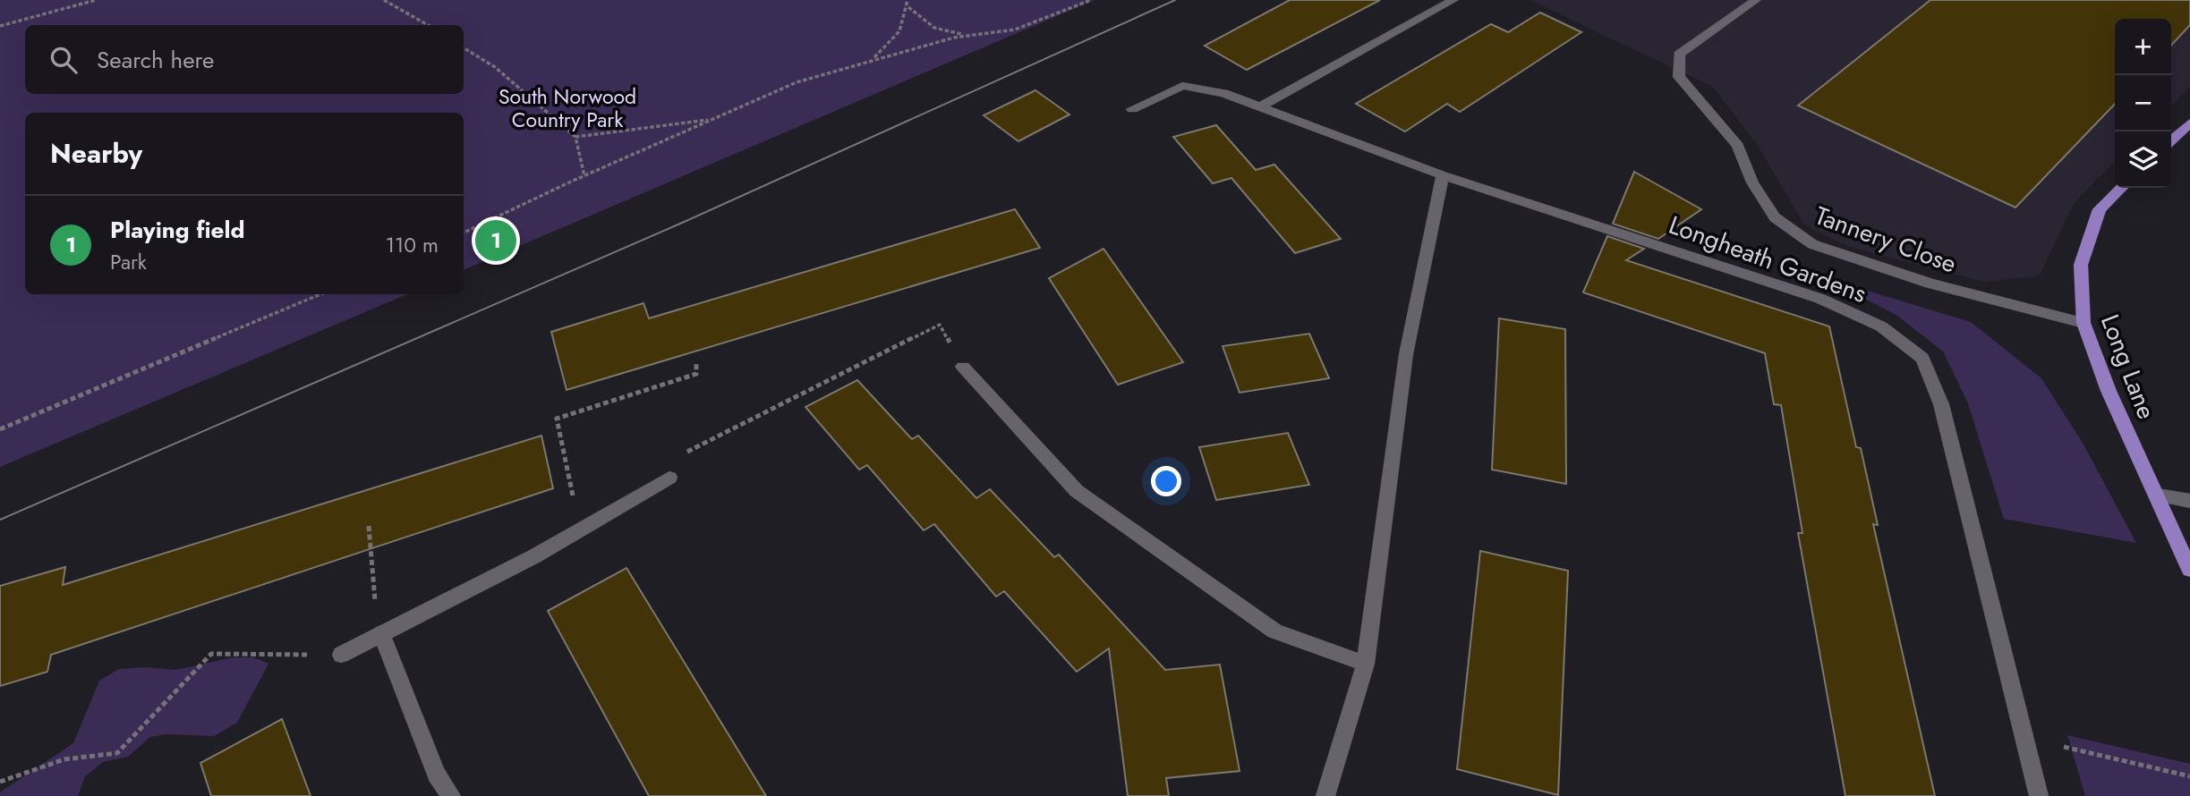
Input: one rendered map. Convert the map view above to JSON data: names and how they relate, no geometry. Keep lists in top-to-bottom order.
{
  "streets": {
    "main road": ["Long Lane"],
    "street": ["Tannery Close", "Longheath Gardens"]
  },
  "crossings": [
    ["Tannery Close", "Long Lane"]
  ],
  "parks": ["South Norwood Country Park"],
  "page": {
    "map_buttons": ["+", "−"],
    "search": "Search here",
    "heading": "Nearby",
    "list": [
      {
        "mark": "1",
        "name": "Playing field",
        "note": "Park",
        "value": "110 m"
      }
    ],
    "pins": "1"
  }
}
